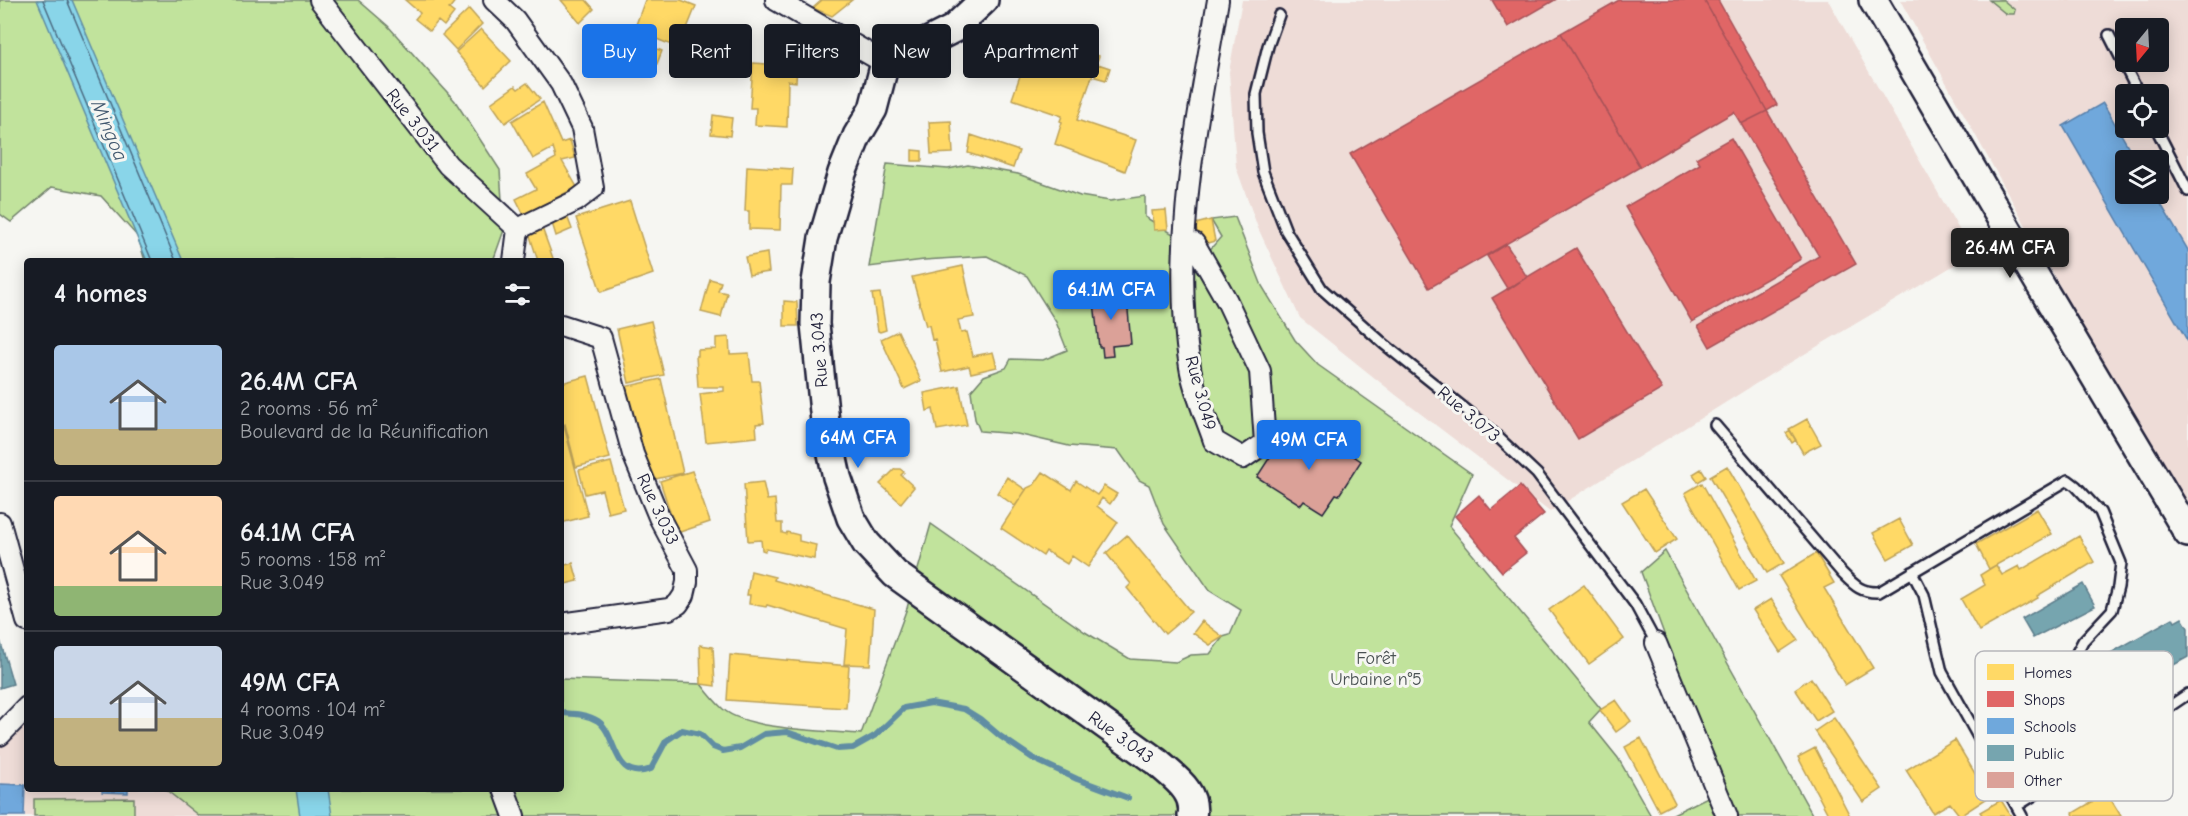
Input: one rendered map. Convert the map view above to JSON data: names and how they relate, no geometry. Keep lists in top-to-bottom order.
{
  "streets": {
    "street": [
      "Rue 3.031",
      "Rue 3.043",
      "Rue 3.049",
      "Rue 3.073",
      "Rue 3.033"
    ]
  },
  "water": ["Mingoa"],
  "parks": ["Forêt Urbaine n°5"],
  "legend": [
    "Homes",
    "Shops",
    "Schools",
    "Public",
    "Other"
  ],
  "north": "bottom",
  "page": {
    "chip": [
      "Buy",
      "Rent",
      "Filters",
      "New",
      "Apartment"
    ],
    "price": [
      "26.4M CFA",
      "64.1M CFA",
      "64M CFA",
      "49M CFA"
    ],
    "heading": "4 homes",
    "list": [
      {
        "name": "26.4M CFA",
        "note": "2 rooms · 56 m² · Boulevard de la Réunification"
      },
      {
        "name": "64.1M CFA",
        "note": "5 rooms · 158 m² · Rue 3.049"
      },
      {
        "name": "49M CFA",
        "note": "4 rooms · 104 m² · Rue 3.049"
      }
    ]
  }
}
